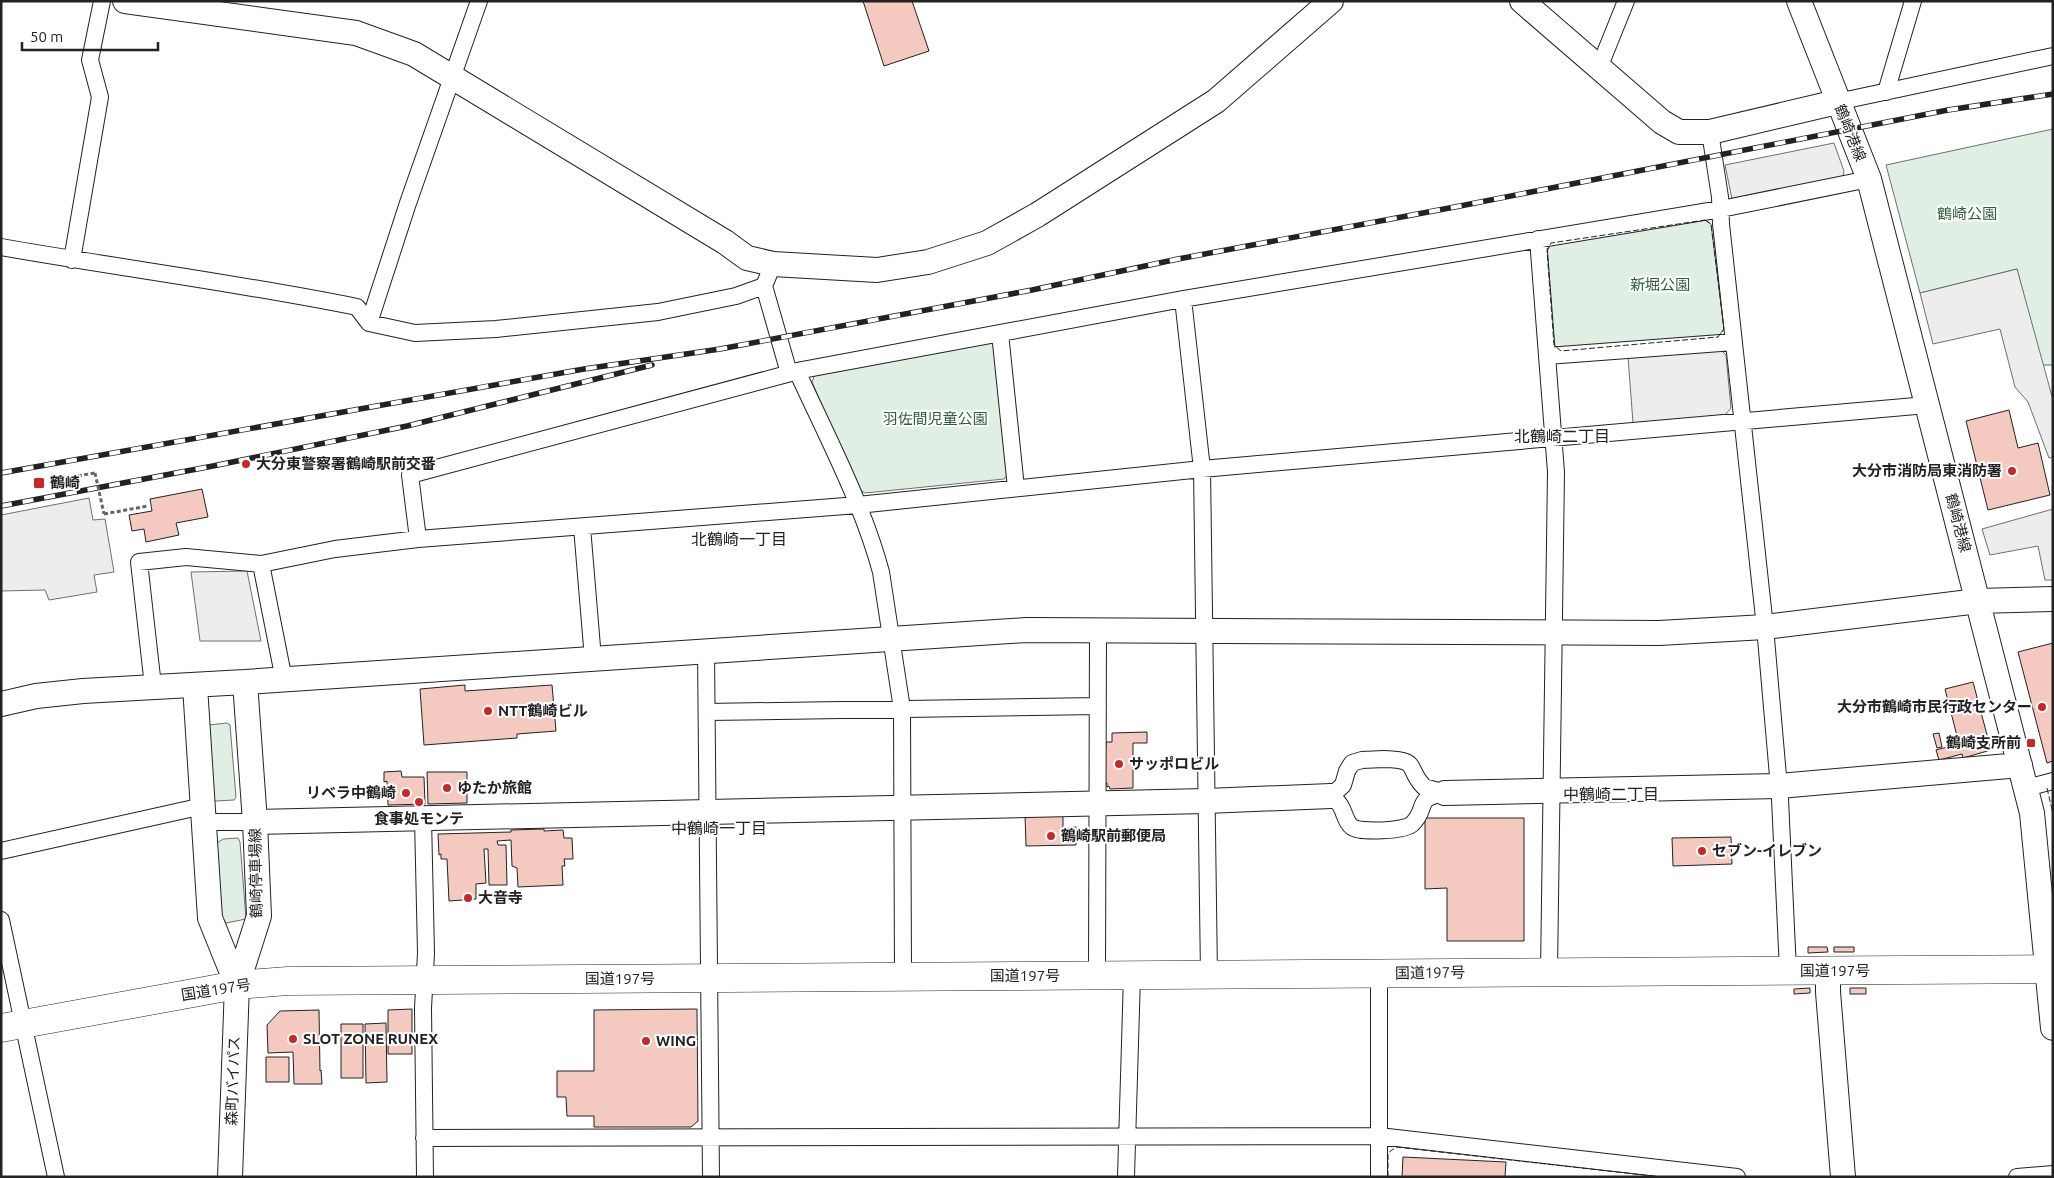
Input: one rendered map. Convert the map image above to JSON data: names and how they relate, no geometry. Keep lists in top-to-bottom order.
{
  "streets": {
    "highway": ["国道197号"],
    "street": ["鶴崎港線", "鶴崎停車場線", "森町バイパス"]
  },
  "crossings": [
    ["鶴崎港線", "国道197号"],
    ["鶴崎停車場線", "国道197号"],
    ["鶴崎停車場線", "森町バイパス"],
    ["国道197号", "森町バイパス"]
  ],
  "districts": [
    "北鶴崎二丁目",
    "北鶴崎一丁目",
    "中鶴崎二丁目",
    "中鶴崎一丁目"
  ],
  "parks": ["鶴崎公園", "新堀公園", "羽佐間児童公園"],
  "places": {
    "other": [
      "大分東警察署鶴崎駅前交番",
      "大分市消防局東消防署",
      "大分市鶴崎市民行政センター",
      "NTT鶴崎ビル",
      "サッポロビル",
      "ゆたか旅館",
      "リベラ中鶴崎",
      "食事処モンテ",
      "鶴崎駅前郵便局",
      "セブン-イレブン",
      "大音寺",
      "SLOT ZONE RUNEX",
      "WING"
    ],
    "transit": ["鶴崎", "鶴崎支所前"]
  },
  "scale_bar": "50 m"
}
